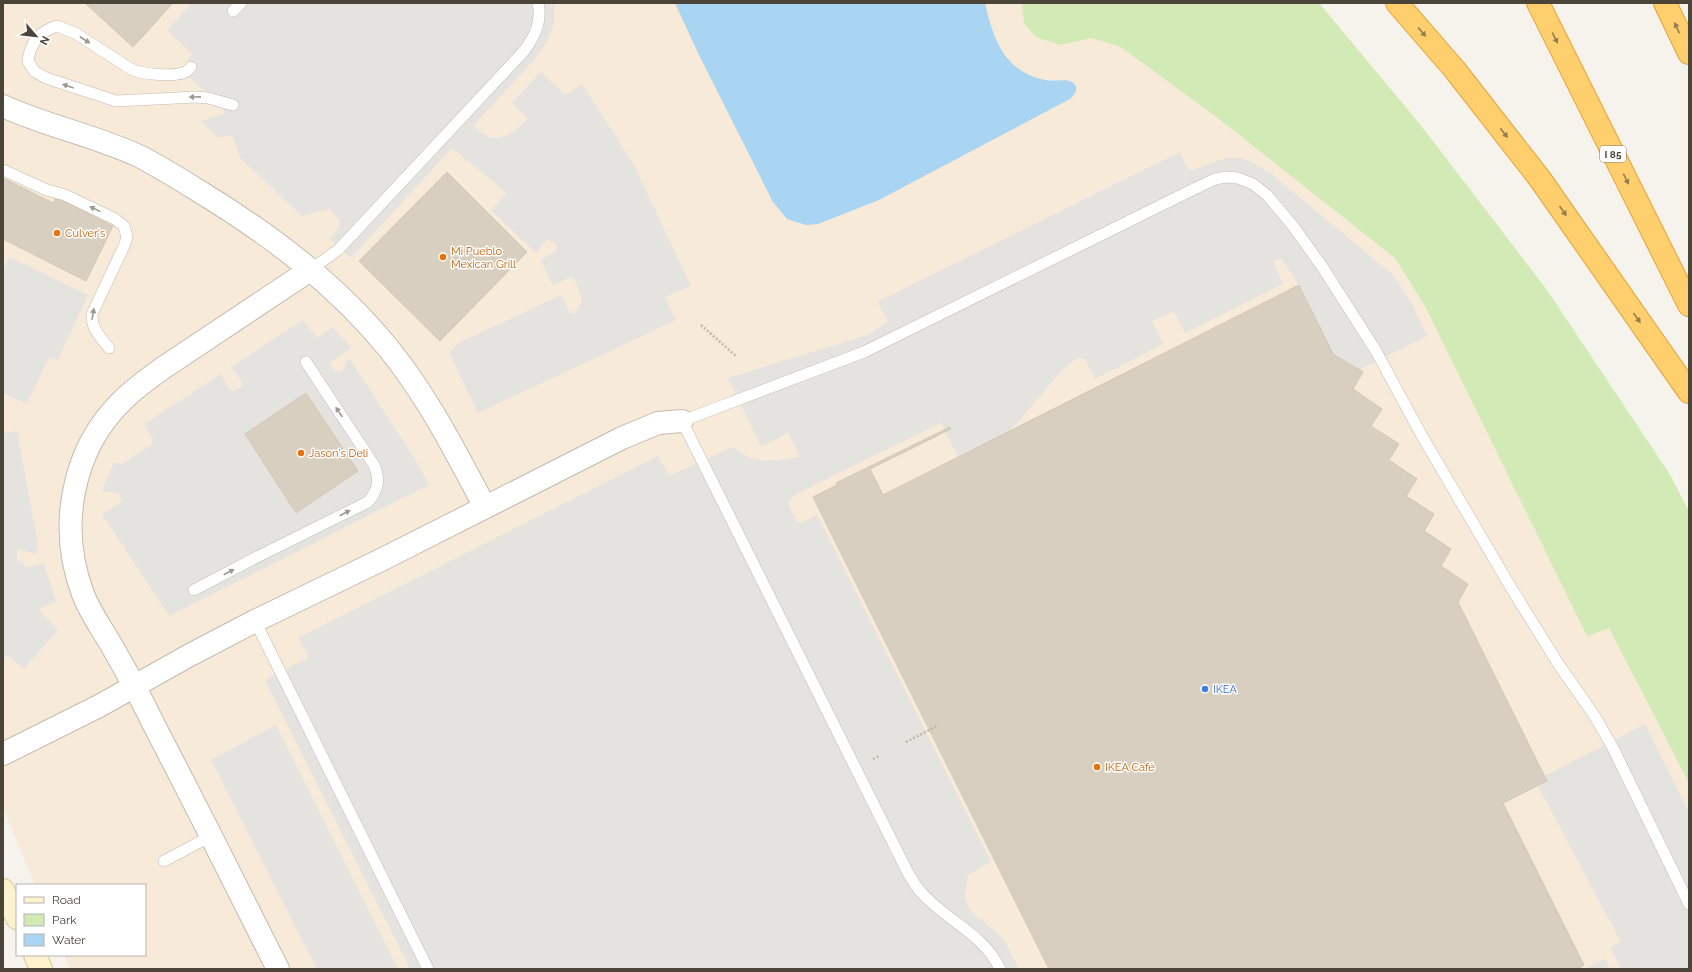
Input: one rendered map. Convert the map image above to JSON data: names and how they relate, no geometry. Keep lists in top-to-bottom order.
{
  "streets": {
    "highway": ["I 85"]
  },
  "places": [
    "Culver's",
    "Mi Pueblo Mexican Grill",
    "Jason's Deli",
    "IKEA",
    "IKEA Café"
  ],
  "legend": ["Road", "Park", "Water"],
  "north": "bottom right"
}
